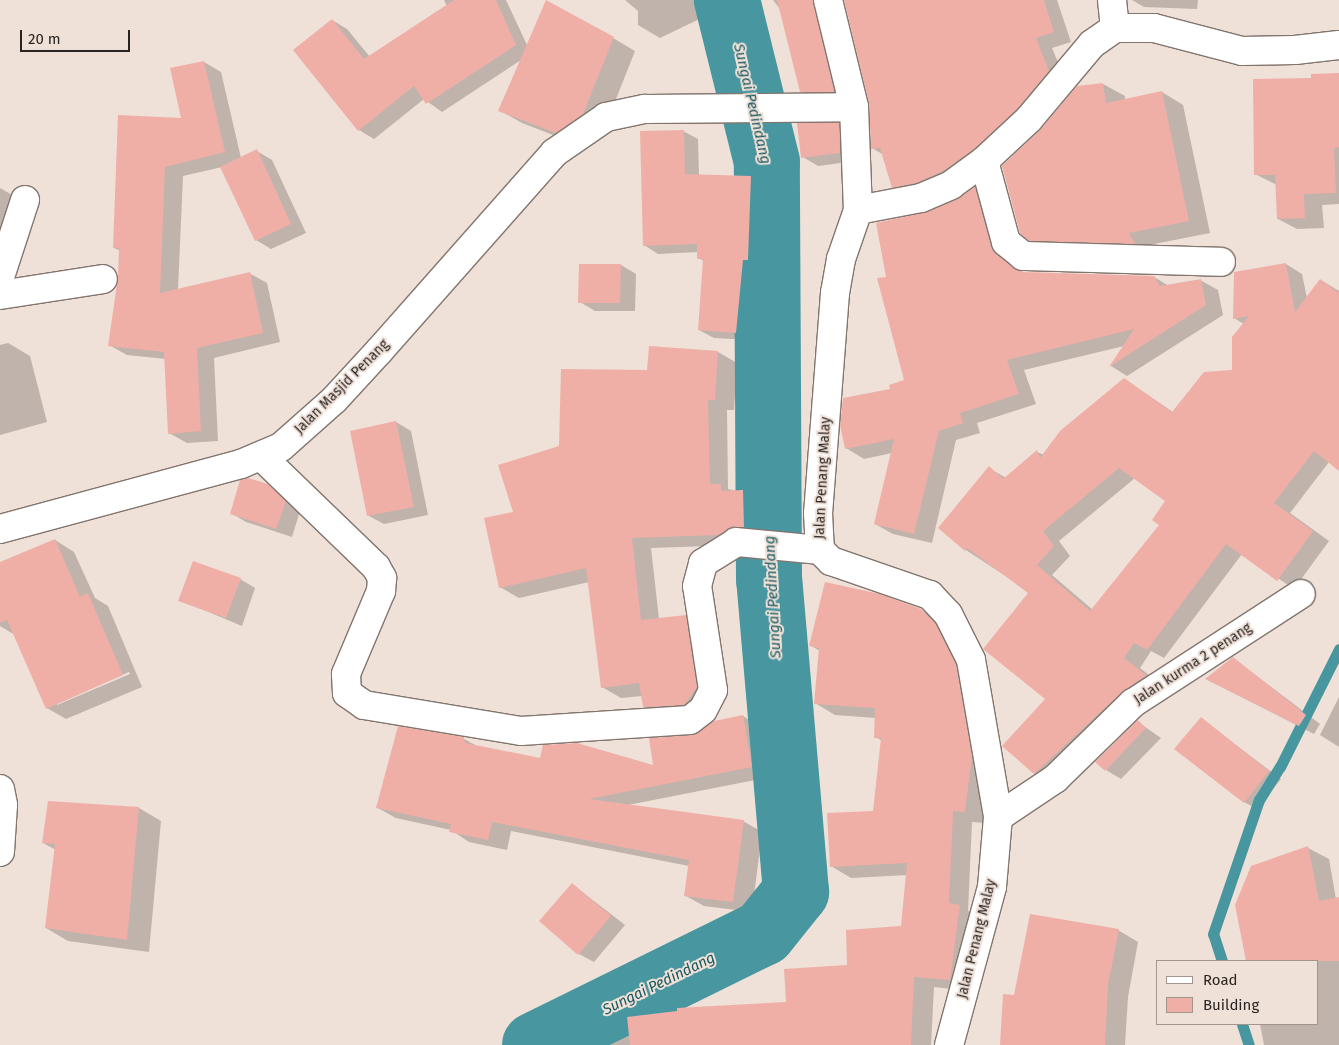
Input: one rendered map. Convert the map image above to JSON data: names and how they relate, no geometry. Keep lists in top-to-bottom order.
{
  "streets": {
    "street": ["Jalan Masjid Penang", "Jalan Penang Malay", "Jalan kurma 2 penang"]
  },
  "crossings": [
    ["Jalan Masjid Penang", "Jalan Penang Malay"],
    ["Jalan Penang Malay", "Jalan kurma 2 penang"]
  ],
  "water": ["Sungai Pedindang"],
  "legend": ["Road", "Building"],
  "scale_bar": "20 m"
}
